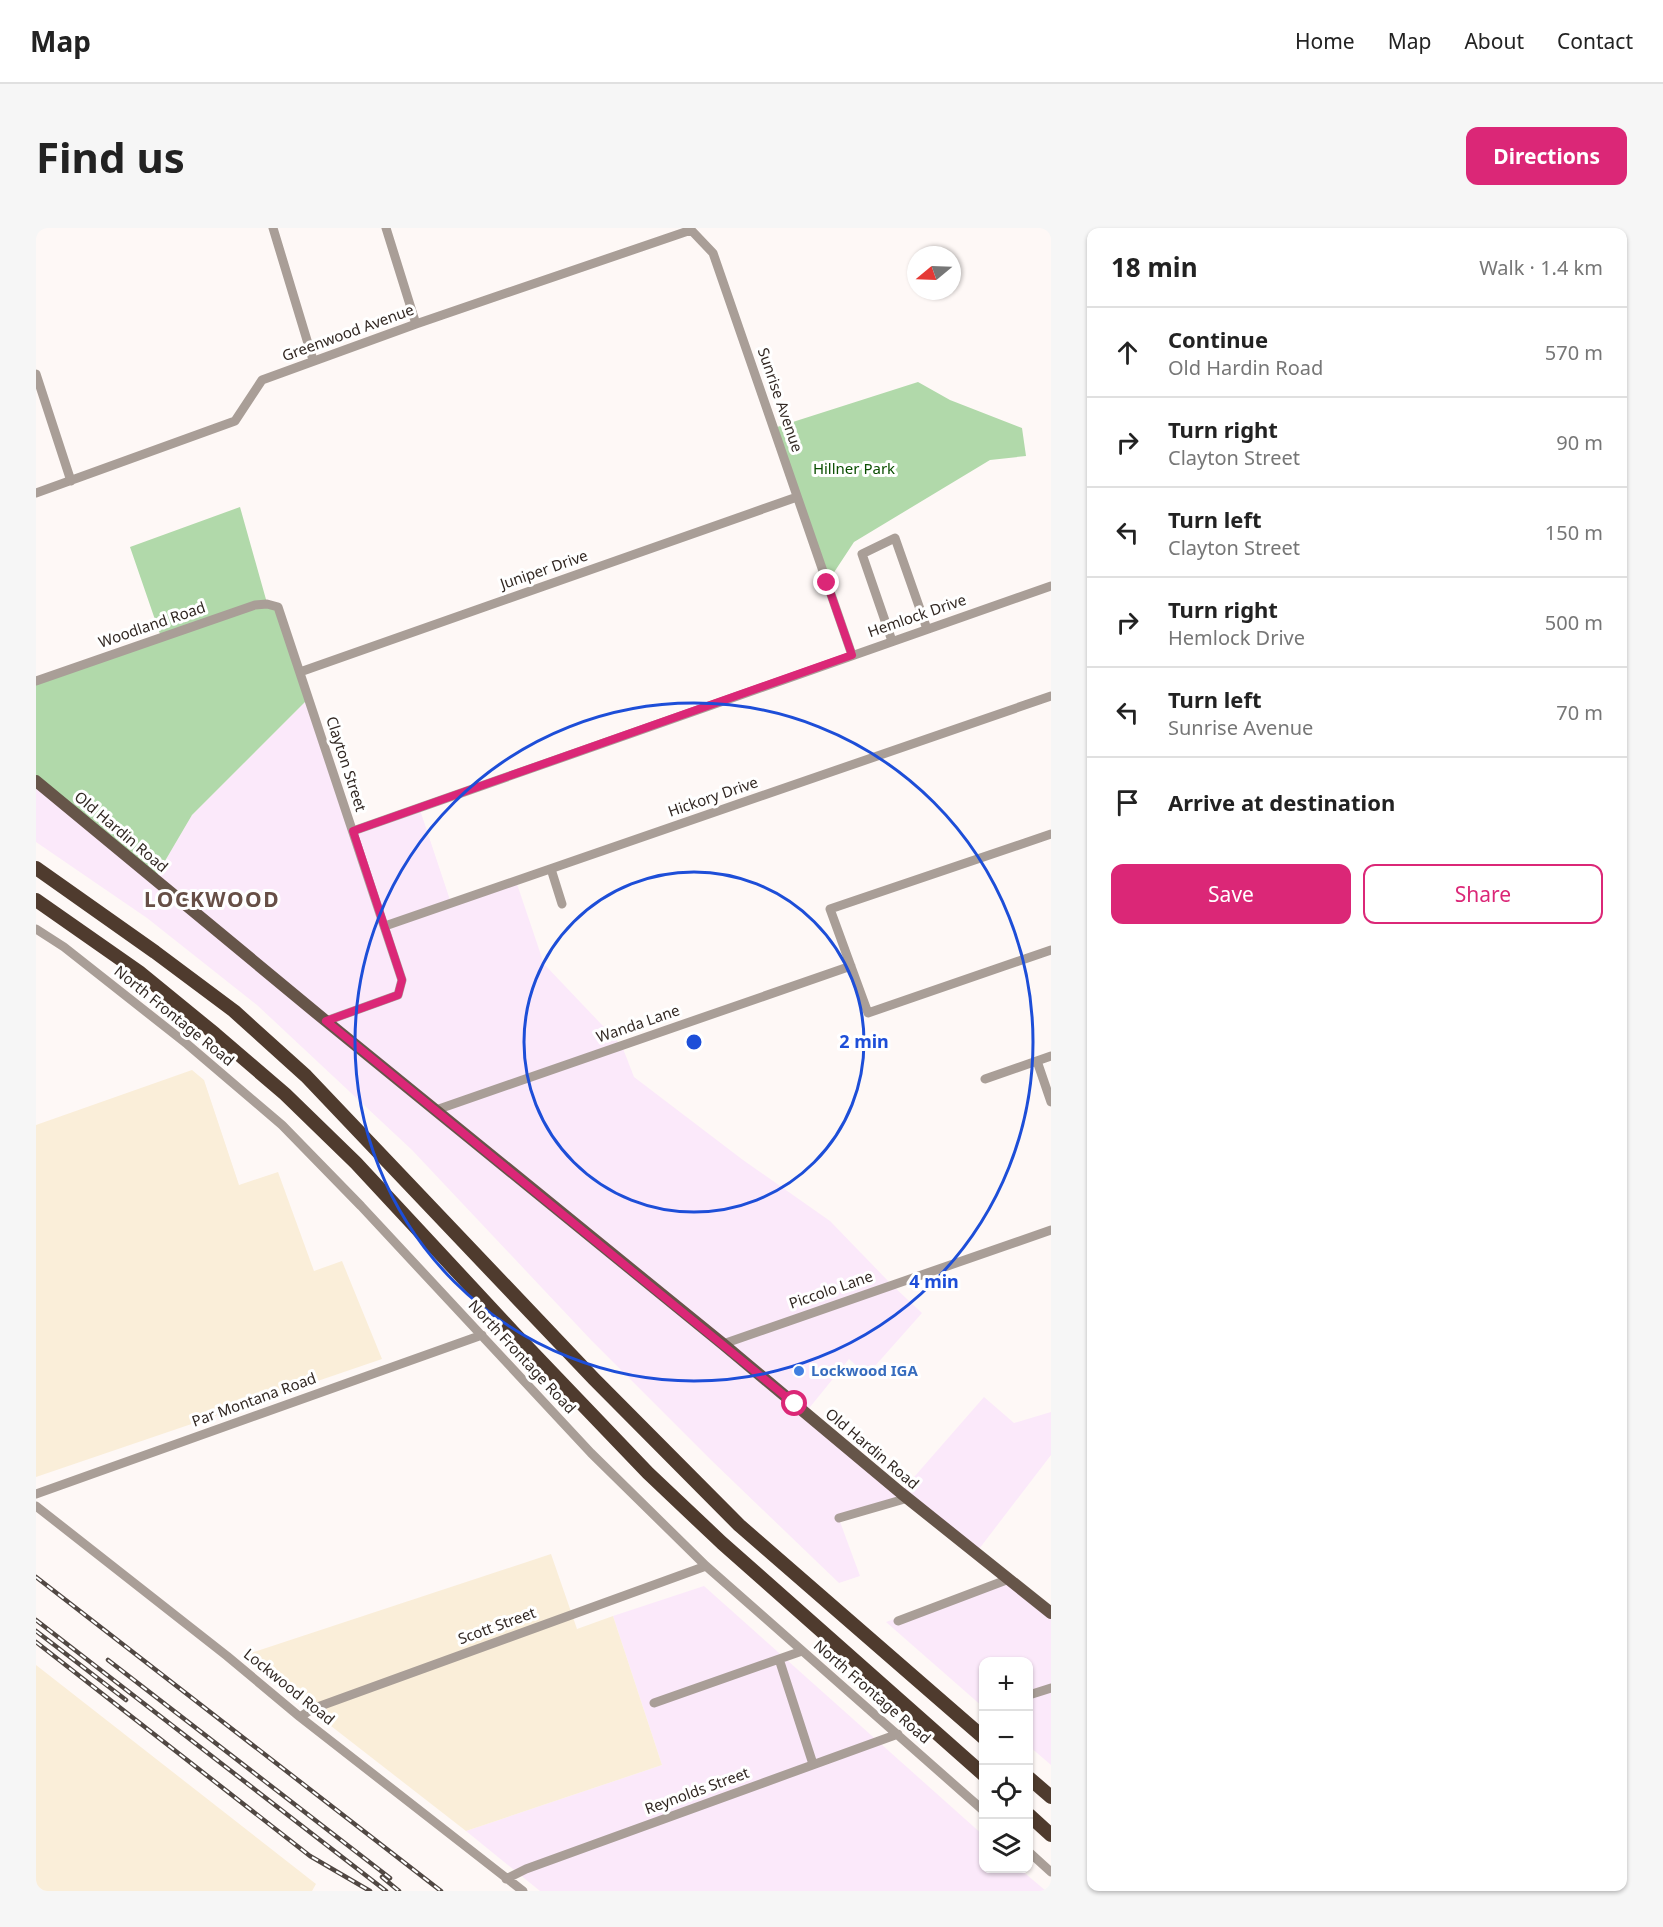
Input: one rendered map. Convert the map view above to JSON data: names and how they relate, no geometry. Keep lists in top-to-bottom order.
{
  "streets": {
    "main road": ["Old Hardin Road"],
    "street": [
      "Greenwood Avenue",
      "Sunrise Avenue",
      "Juniper Drive",
      "Hemlock Drive",
      "Woodland Road",
      "Clayton Street",
      "Hickory Drive",
      "North Frontage Road",
      "Wanda Lane",
      "Piccolo Lane",
      "Par Montana Road",
      "Scott Street",
      "Lockwood Road",
      "Reynolds Street"
    ]
  },
  "crossings": [
    ["Greenwood Avenue", "Sunrise Avenue"],
    ["Sunrise Avenue", "Juniper Drive"],
    ["Sunrise Avenue", "Hemlock Drive"],
    ["Juniper Drive", "Clayton Street"],
    ["Hemlock Drive", "Clayton Street"],
    ["Woodland Road", "Clayton Street"],
    ["Clayton Street", "Hickory Drive"],
    ["Clayton Street", "Old Hardin Road"],
    ["Old Hardin Road", "Wanda Lane"],
    ["Old Hardin Road", "Piccolo Lane"],
    ["North Frontage Road", "Par Montana Road"],
    ["North Frontage Road", "Scott Street"],
    ["North Frontage Road", "Reynolds Street"],
    ["Scott Street", "Lockwood Road"],
    ["Lockwood Road", "Reynolds Street"]
  ],
  "districts": ["LOCKWOOD"],
  "parks": ["Hillner Park"],
  "places": ["Lockwood IGA"],
  "north": "left",
  "page": {
    "header": "Map",
    "nav": [
      "Home",
      "Map",
      "About",
      "Contact"
    ],
    "buttons": [
      "Directions",
      ["Save", "Share"]
    ],
    "title": "Find us",
    "heading": ["18 min", "Walk · 1.4 km"],
    "list": [
      ["Continue", "Old Hardin Road", "570 m"],
      ["Turn right", "Clayton Street", "90 m"],
      ["Turn left", "Clayton Street", "150 m"],
      ["Turn right", "Hemlock Drive", "500 m"],
      ["Turn left", "Sunrise Avenue", "70 m"],
      "Arrive at destination"
    ],
    "map_buttons": ["+", "−"]
  },
  "rings": ["2 min", "4 min"]
}
